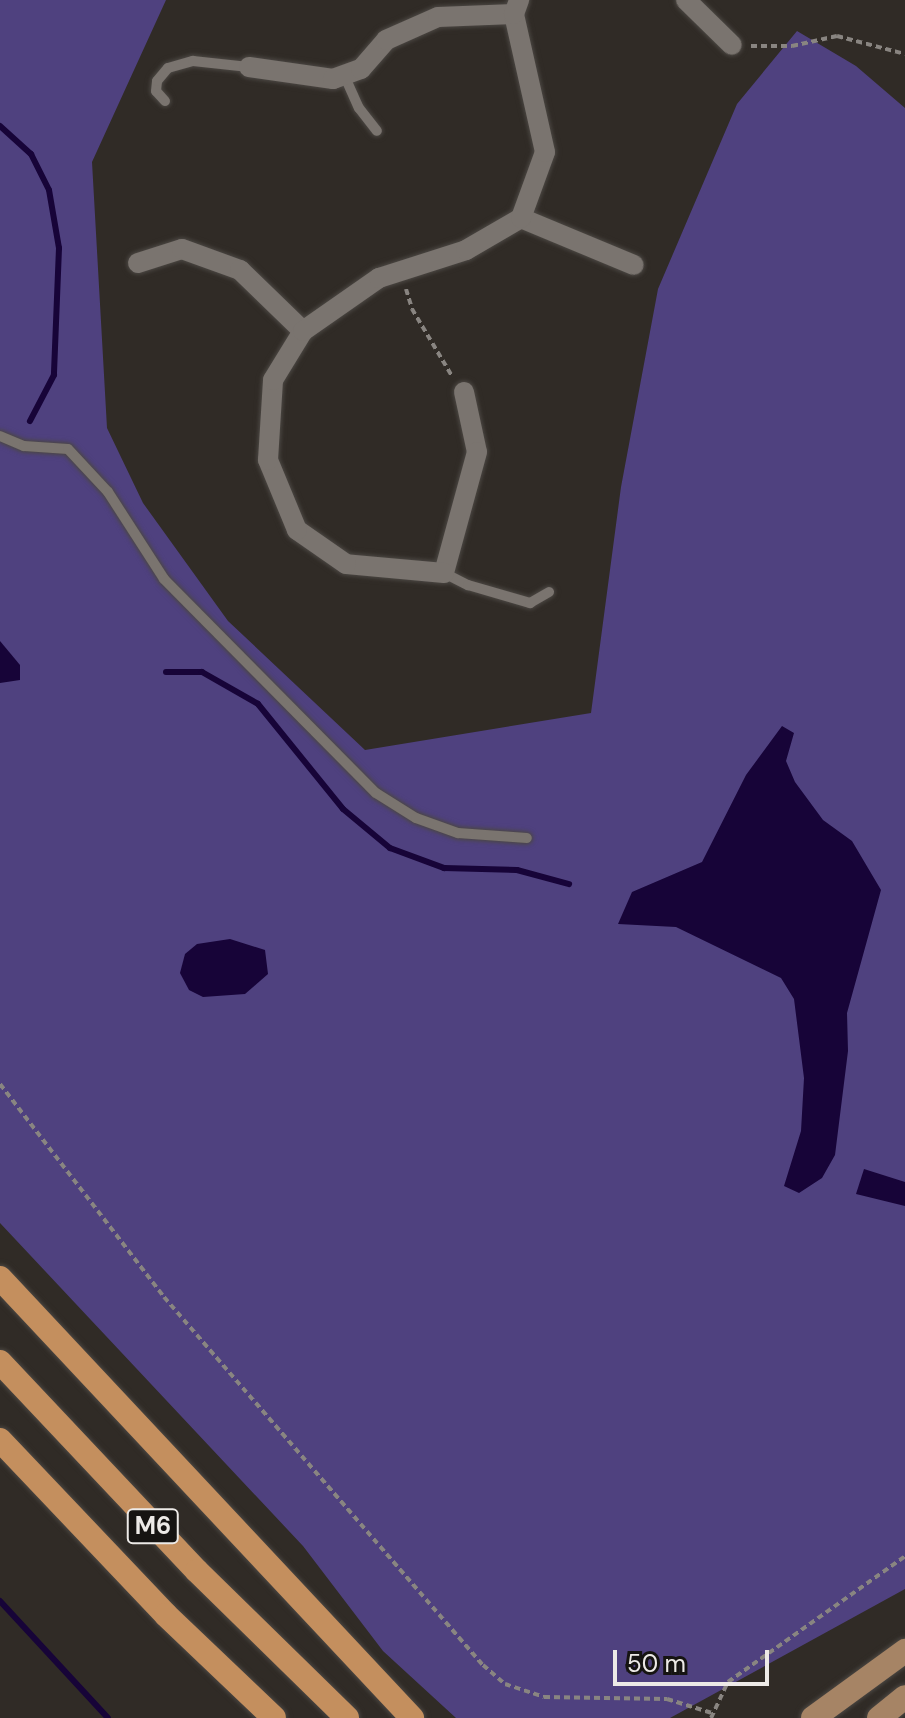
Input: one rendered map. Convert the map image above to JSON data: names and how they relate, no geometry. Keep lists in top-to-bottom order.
{
  "streets": {
    "highway": ["M6"]
  },
  "scale_bar": "50 m"
}
